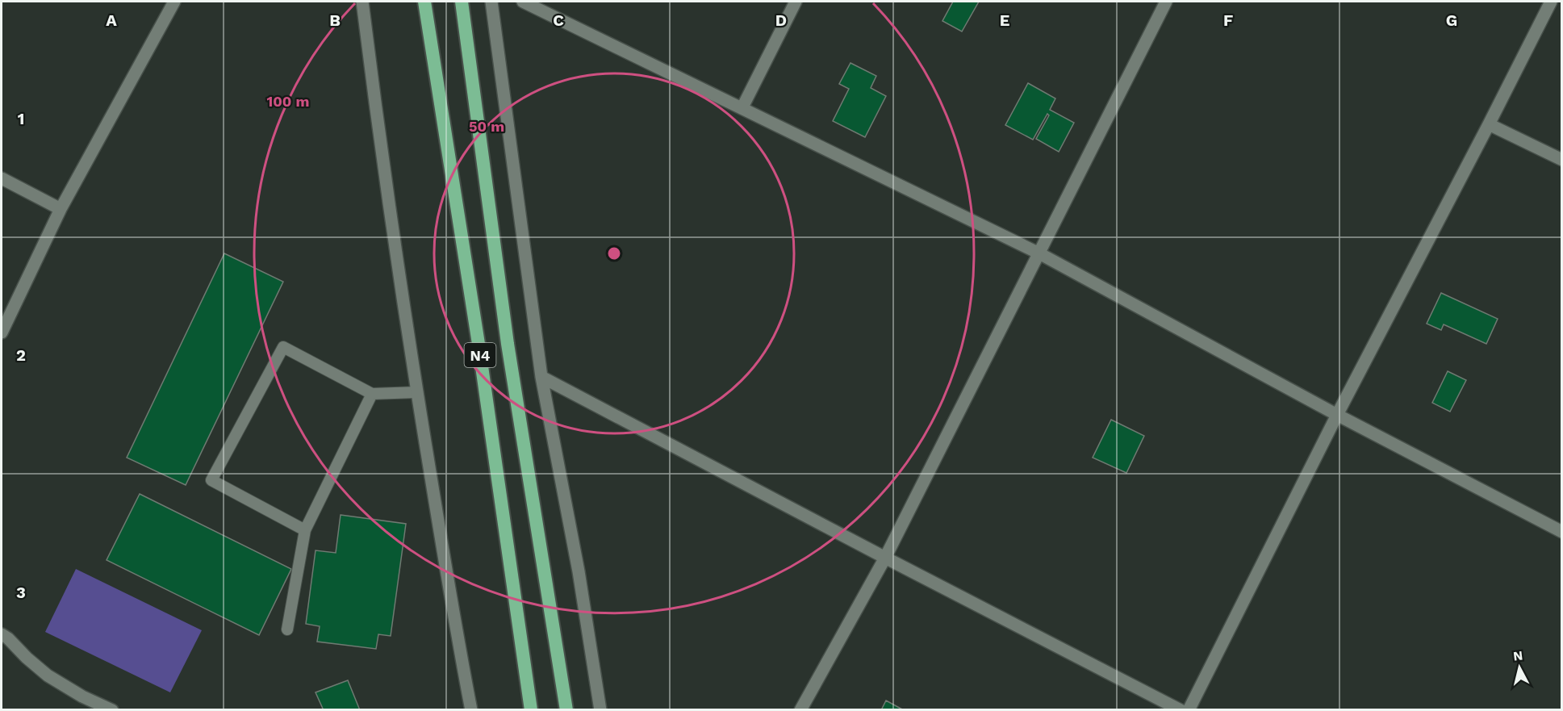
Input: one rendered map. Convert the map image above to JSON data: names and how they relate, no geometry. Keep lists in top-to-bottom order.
{
  "streets": {
    "highway": ["N4"]
  },
  "north": "top",
  "grid": {
    "columns": [
      "A",
      "B",
      "C",
      "D",
      "E",
      "F",
      "G"
    ],
    "rows": ["1", "2", "3"]
  },
  "rings": ["100 m", "50 m"]
}
